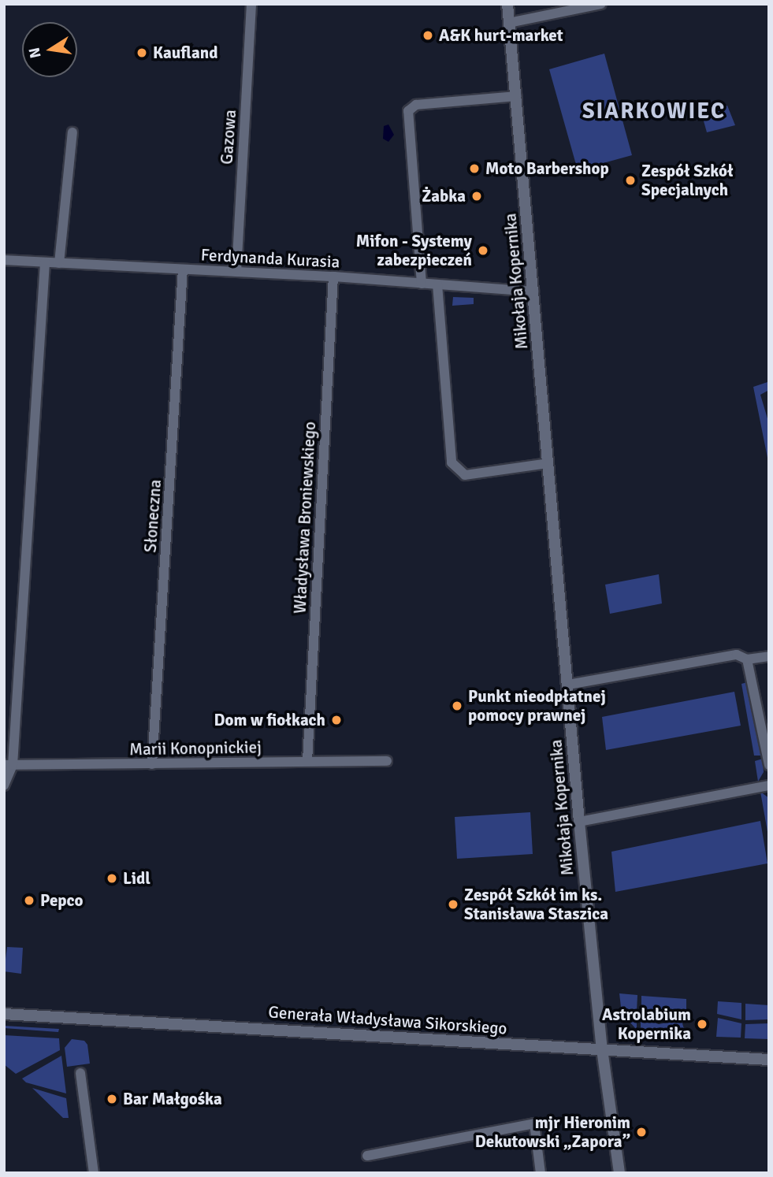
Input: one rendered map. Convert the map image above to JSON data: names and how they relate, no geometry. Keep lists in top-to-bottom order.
{
  "streets": {
    "street": [
      "Gazowa",
      "Ferdynanda Kurasia",
      "Mikołaja Kopernika",
      "Słoneczna",
      "Władysława Broniewskiego",
      "Marii Konopnickiej",
      "Generała Władysława Sikorskiego"
    ]
  },
  "crossings": [
    ["Gazowa", "Ferdynanda Kurasia"],
    ["Ferdynanda Kurasia", "Mikołaja Kopernika"],
    ["Ferdynanda Kurasia", "Słoneczna"],
    ["Ferdynanda Kurasia", "Władysława Broniewskiego"],
    ["Mikołaja Kopernika", "Generała Władysława Sikorskiego"],
    ["Słoneczna", "Marii Konopnickiej"],
    ["Władysława Broniewskiego", "Marii Konopnickiej"]
  ],
  "districts": ["SIARKOWIEC"],
  "places": [
    "A&K hurt-market",
    "Kaufland",
    "Moto Barbershop",
    "Zespół Szkół Specjalnych",
    "Żabka",
    "Mifon - Systemy zabezpieczeń",
    "Punkt nieodpłatnej pomocy prawnej",
    "Dom w fiołkach",
    "Lidl",
    "Pepco",
    "Zespół Szkół im ks. Stanisława Staszica",
    "Astrolabium Kopernika",
    "Bar Małgośka",
    "mjr Hieronim Dekutowski „Zapora”"
  ],
  "north": "left"
}
